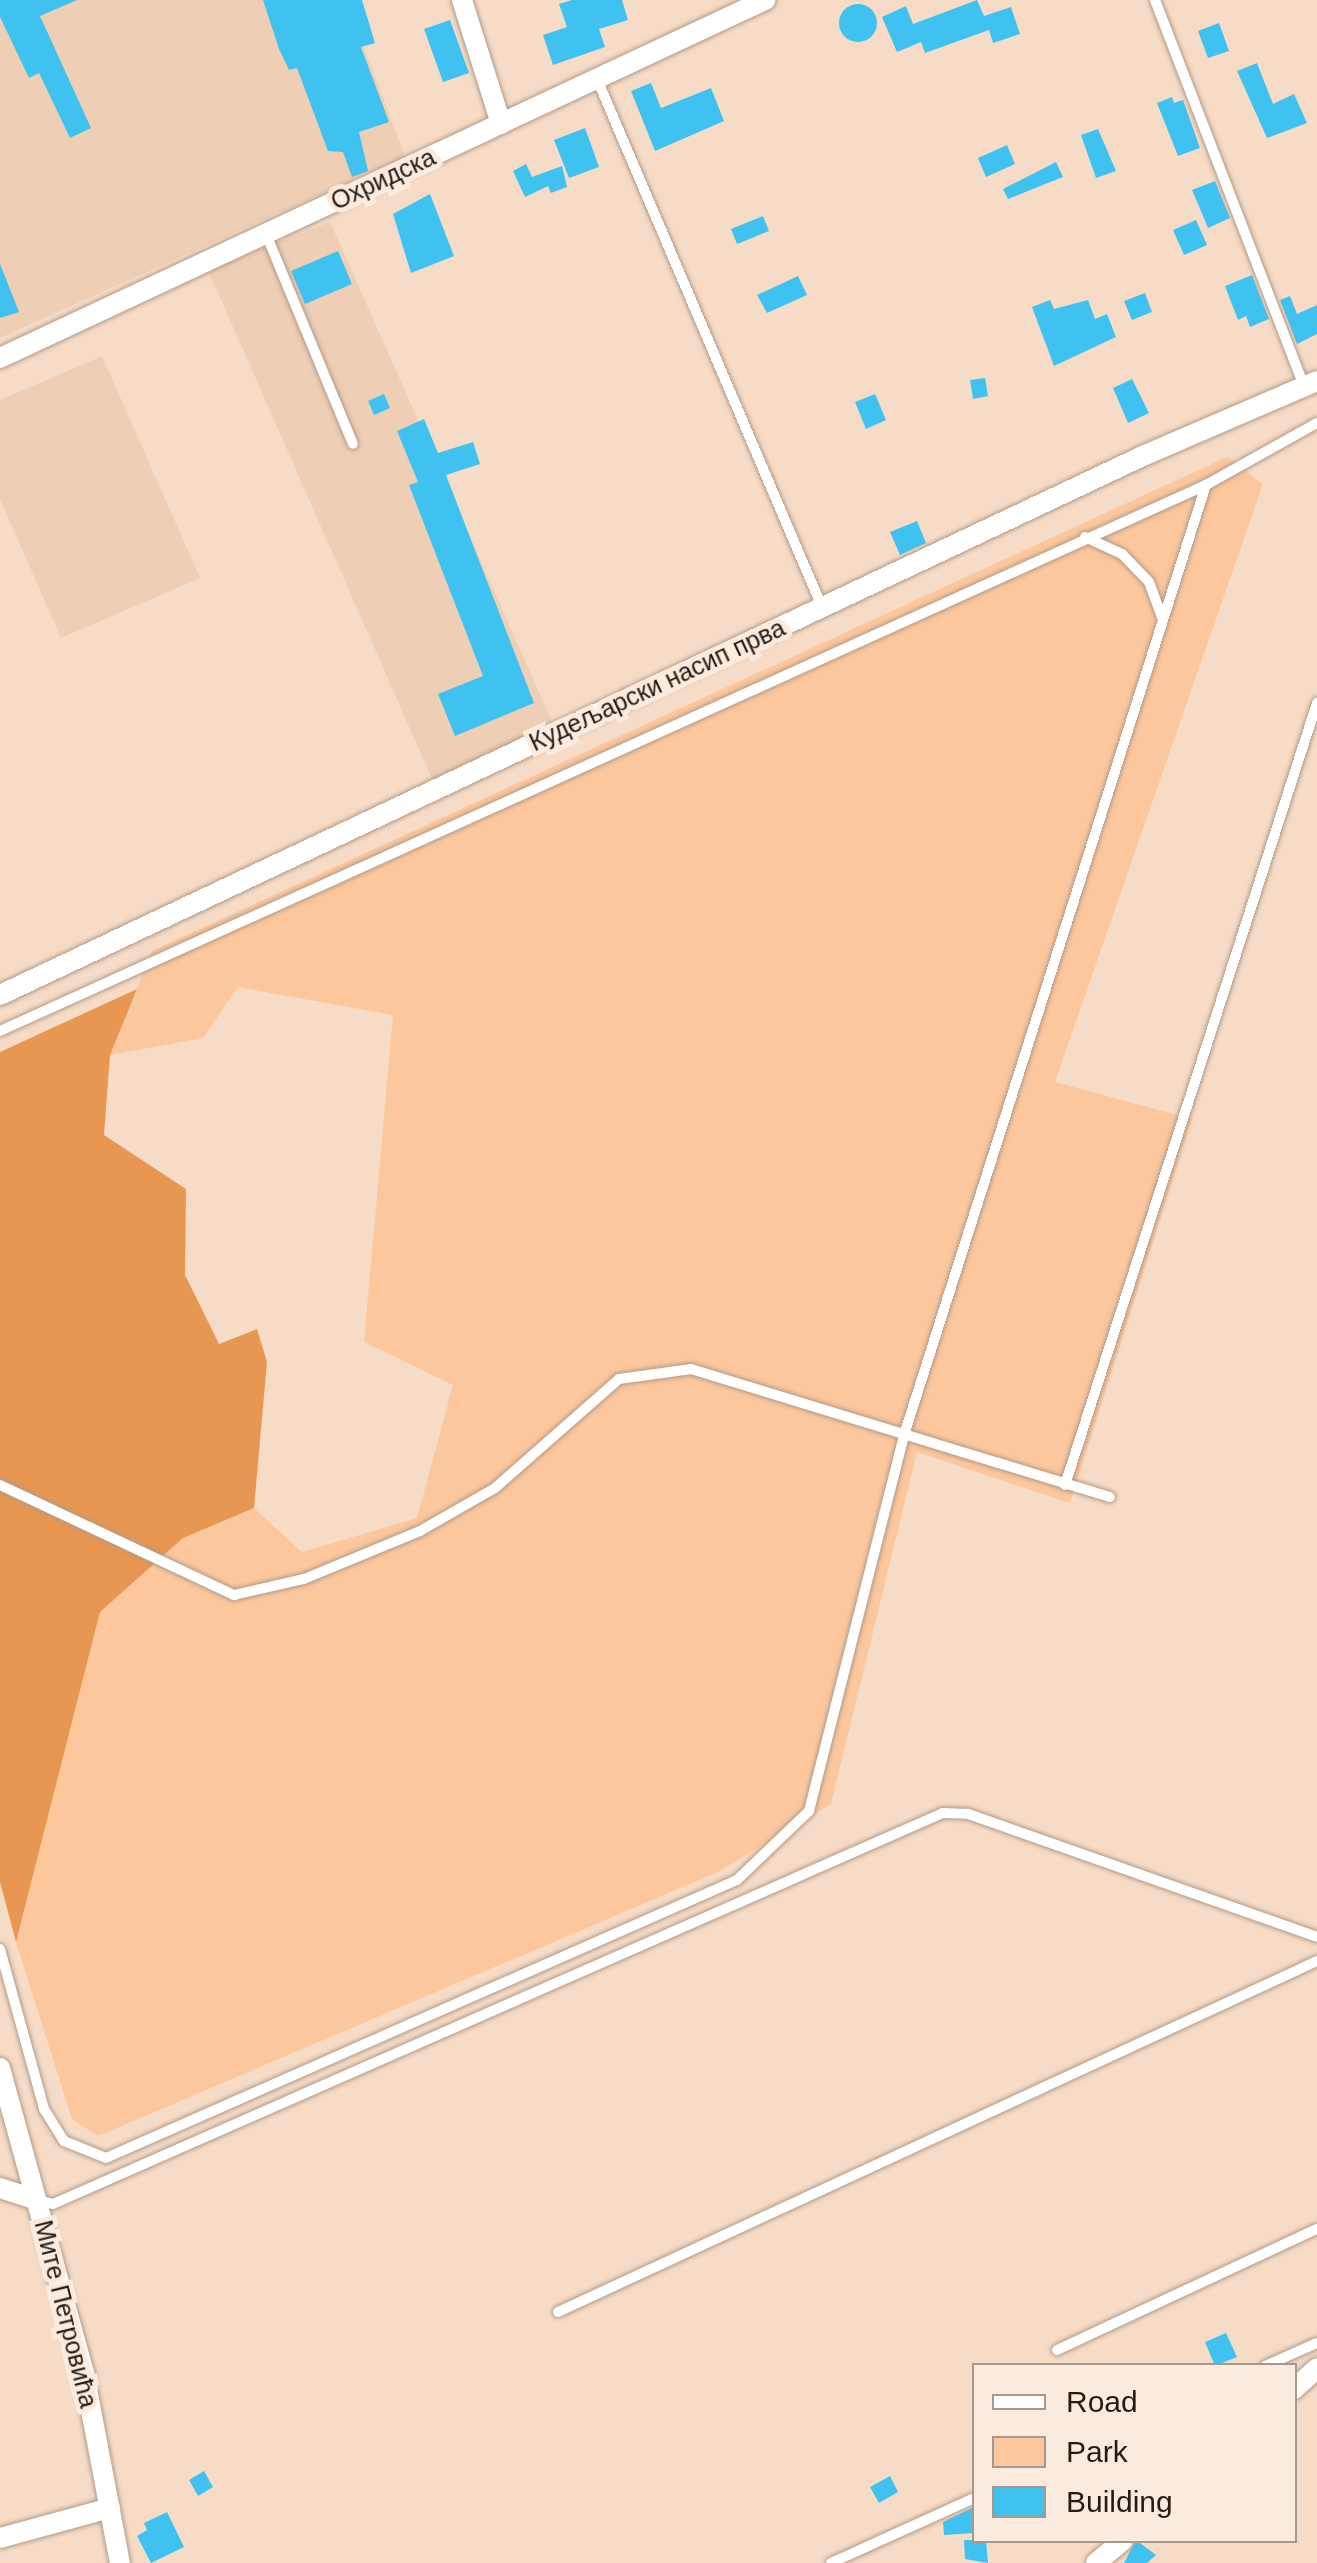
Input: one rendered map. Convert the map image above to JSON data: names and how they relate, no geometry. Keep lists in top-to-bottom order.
{
  "streets": {
    "street": ["Охридска", "Кудељарски насип прва", "Мите Петровића"]
  },
  "legend": ["Road", "Park", "Building"]
}
